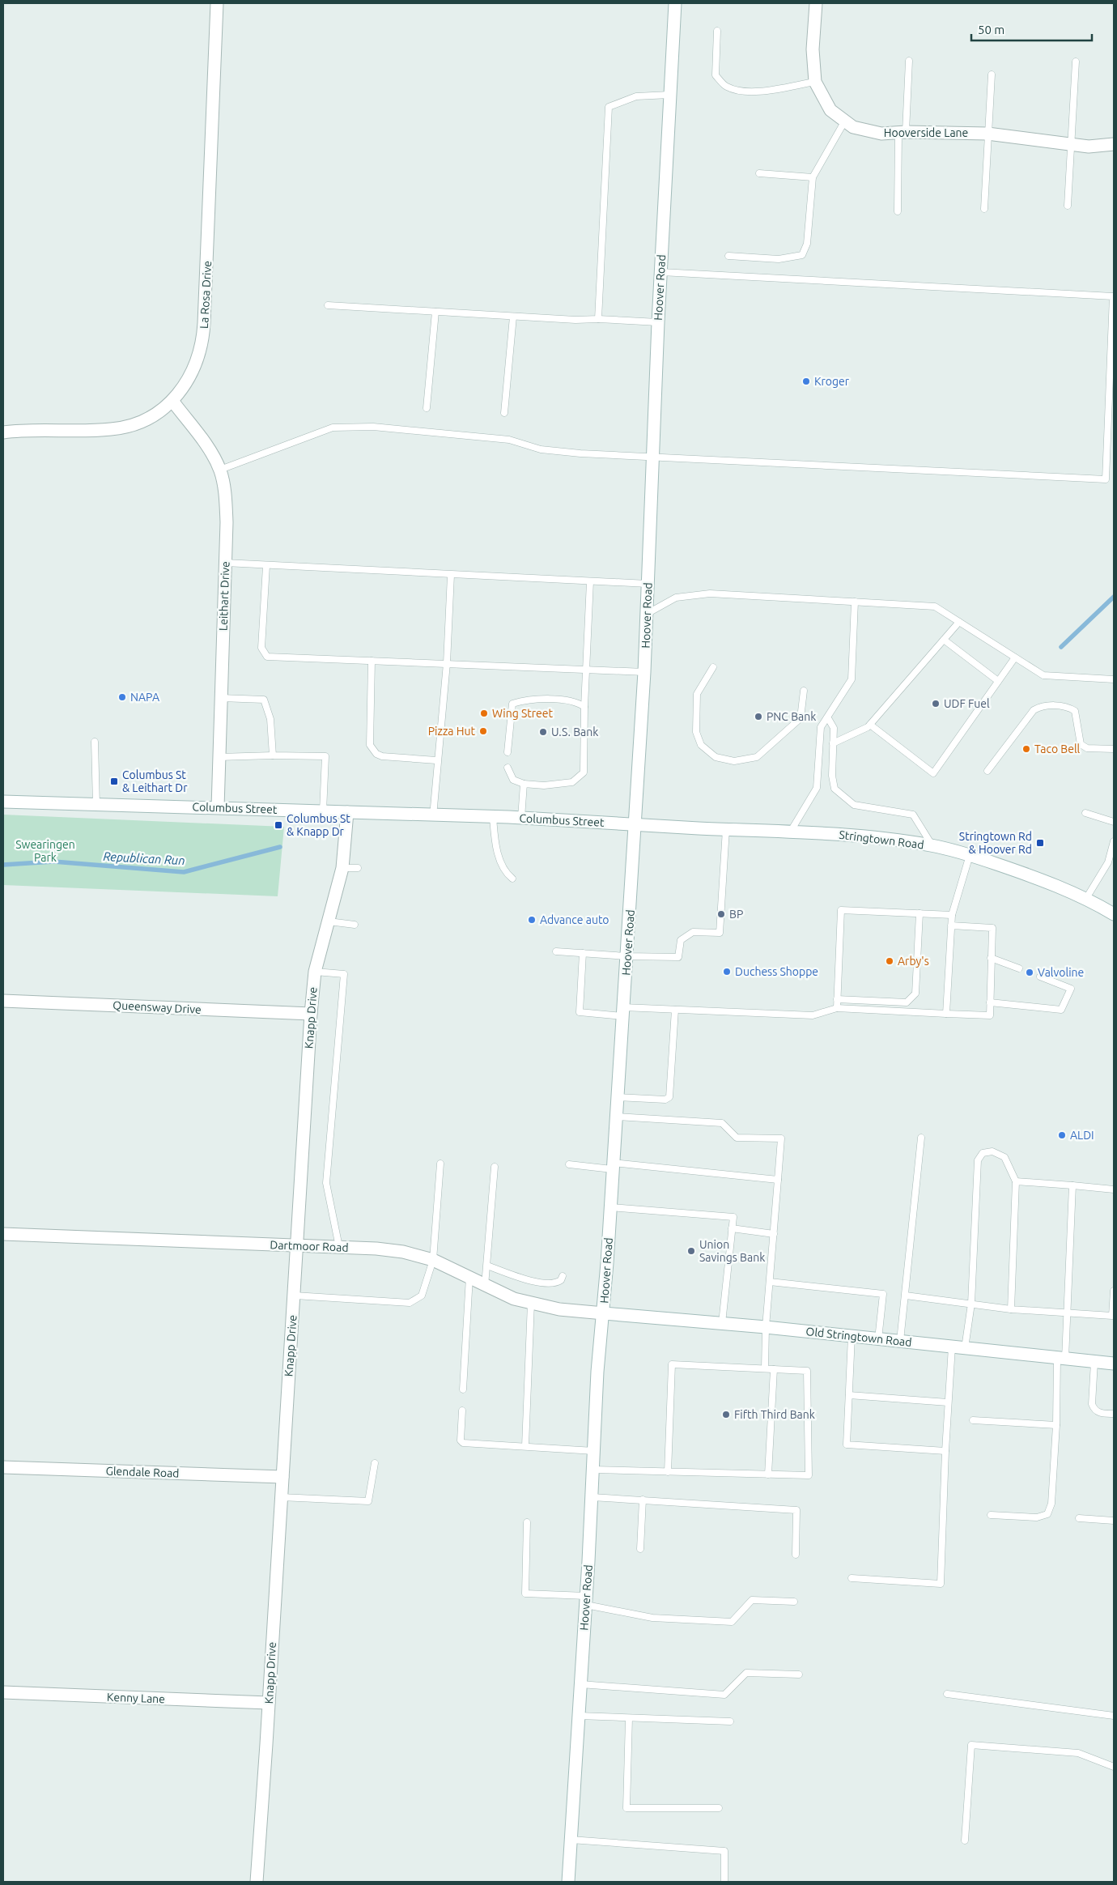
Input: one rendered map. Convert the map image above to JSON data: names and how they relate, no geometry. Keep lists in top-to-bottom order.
{
  "streets": {
    "street": [
      "Hooverside Lane",
      "Hoover Road",
      "La Rosa Drive",
      "Leithart Drive",
      "Columbus Street",
      "Stringtown Road",
      "Queensway Drive",
      "Knapp Drive",
      "Dartmoor Road",
      "Old Stringtown Road",
      "Glendale Road",
      "Kenny Lane"
    ]
  },
  "crossings": [
    ["Hoover Road", "Columbus Street"],
    ["Hoover Road", "Stringtown Road"],
    ["Hoover Road", "Dartmoor Road"],
    ["Hoover Road", "Old Stringtown Road"],
    ["La Rosa Drive", "Leithart Drive"],
    ["Leithart Drive", "Columbus Street"],
    ["Columbus Street", "Stringtown Road"],
    ["Columbus Street", "Knapp Drive"],
    ["Queensway Drive", "Knapp Drive"],
    ["Knapp Drive", "Dartmoor Road"],
    ["Knapp Drive", "Glendale Road"],
    ["Knapp Drive", "Kenny Lane"],
    ["Dartmoor Road", "Old Stringtown Road"]
  ],
  "water": ["Republican Run"],
  "parks": ["Swearingen Park"],
  "places": {
    "other": [
      "Kroger",
      "NAPA",
      "UDF Fuel",
      "Wing Street",
      "PNC Bank",
      "Pizza Hut",
      "U.S. Bank",
      "Taco Bell",
      "BP",
      "Advance auto",
      "Arby's",
      "Duchess Shoppe",
      "Valvoline",
      "ALDI",
      "Union Savings Bank",
      "Fifth Third Bank"
    ],
    "transit": ["Columbus St & Leithart Dr", "Columbus St & Knapp Dr", "Stringtown Rd & Hoover Rd"]
  },
  "scale_bar": "50 m"
}
